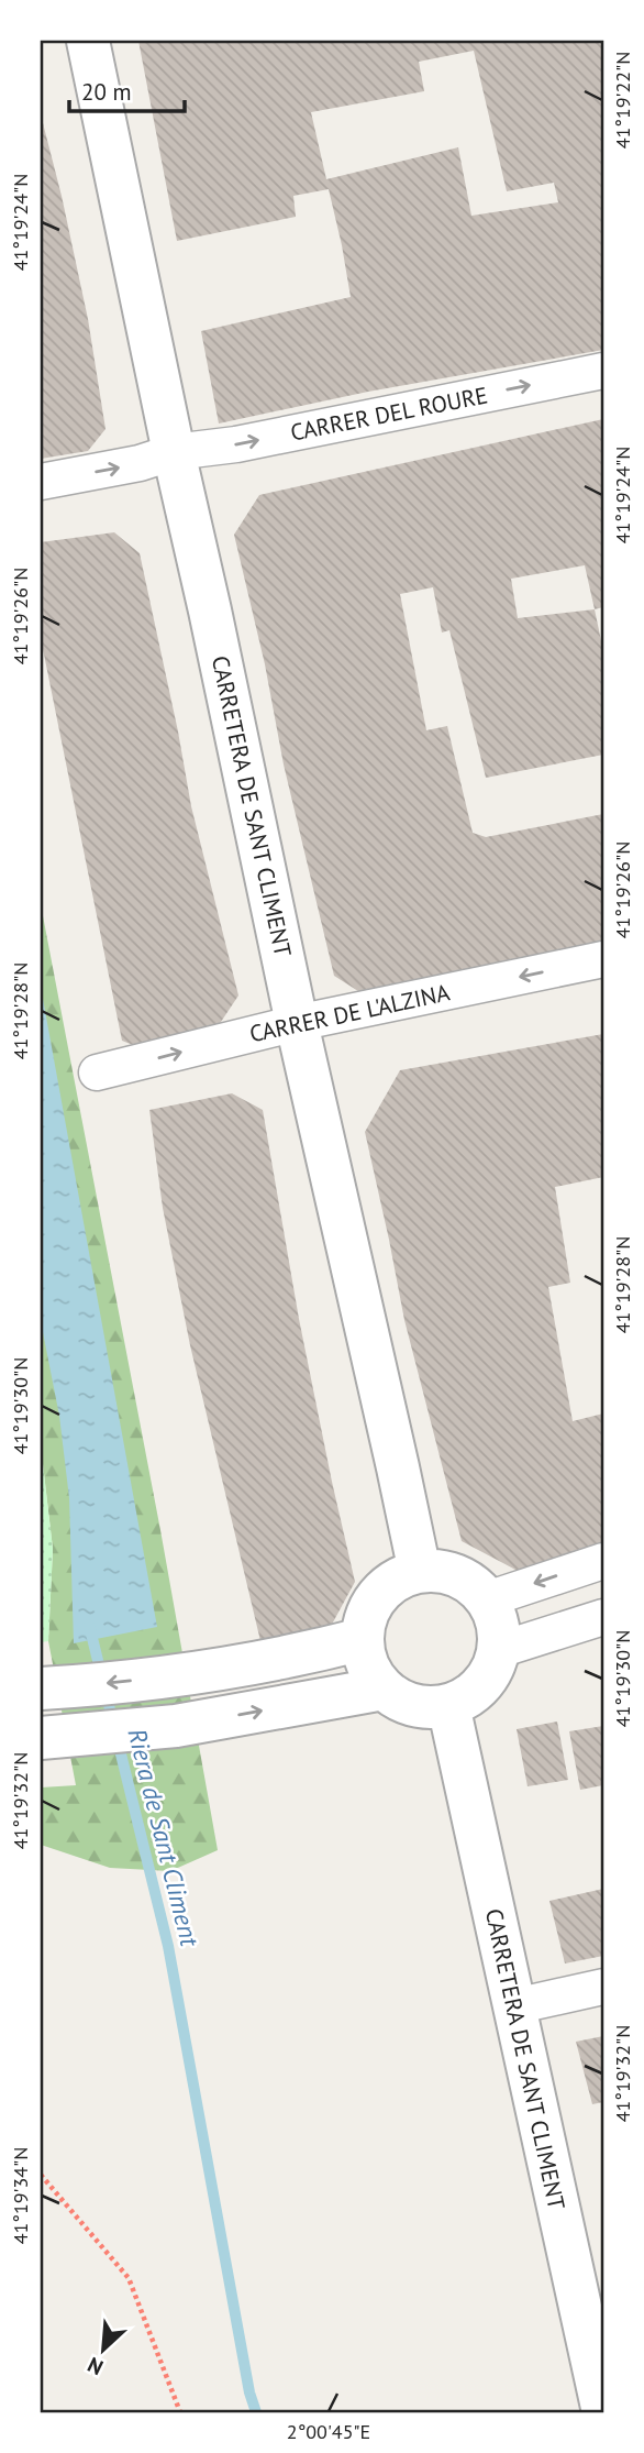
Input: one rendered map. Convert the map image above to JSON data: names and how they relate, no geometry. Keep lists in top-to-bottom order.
{
  "streets": {
    "street": ["CARRER DEL ROURE", "CARRETERA DE SANT CLIMENT", "CARRER DE L'ALZINA"]
  },
  "crossings": [
    ["CARRER DEL ROURE", "CARRETERA DE SANT CLIMENT"],
    ["CARRETERA DE SANT CLIMENT", "CARRER DE L'ALZINA"]
  ],
  "one_way": ["CARRER DEL ROURE"],
  "water": ["Riera de Sant Climent"],
  "scale_bar": "20 m",
  "north": "bottom left",
  "coordinates": [
    "41°19'22\"N",
    "41°19'24\"N",
    "41°19'26\"N",
    "41°19'28\"N",
    "41°19'30\"N",
    "41°19'32\"N",
    "41°19'34\"N",
    "2°00'45\"E"
  ]
}
